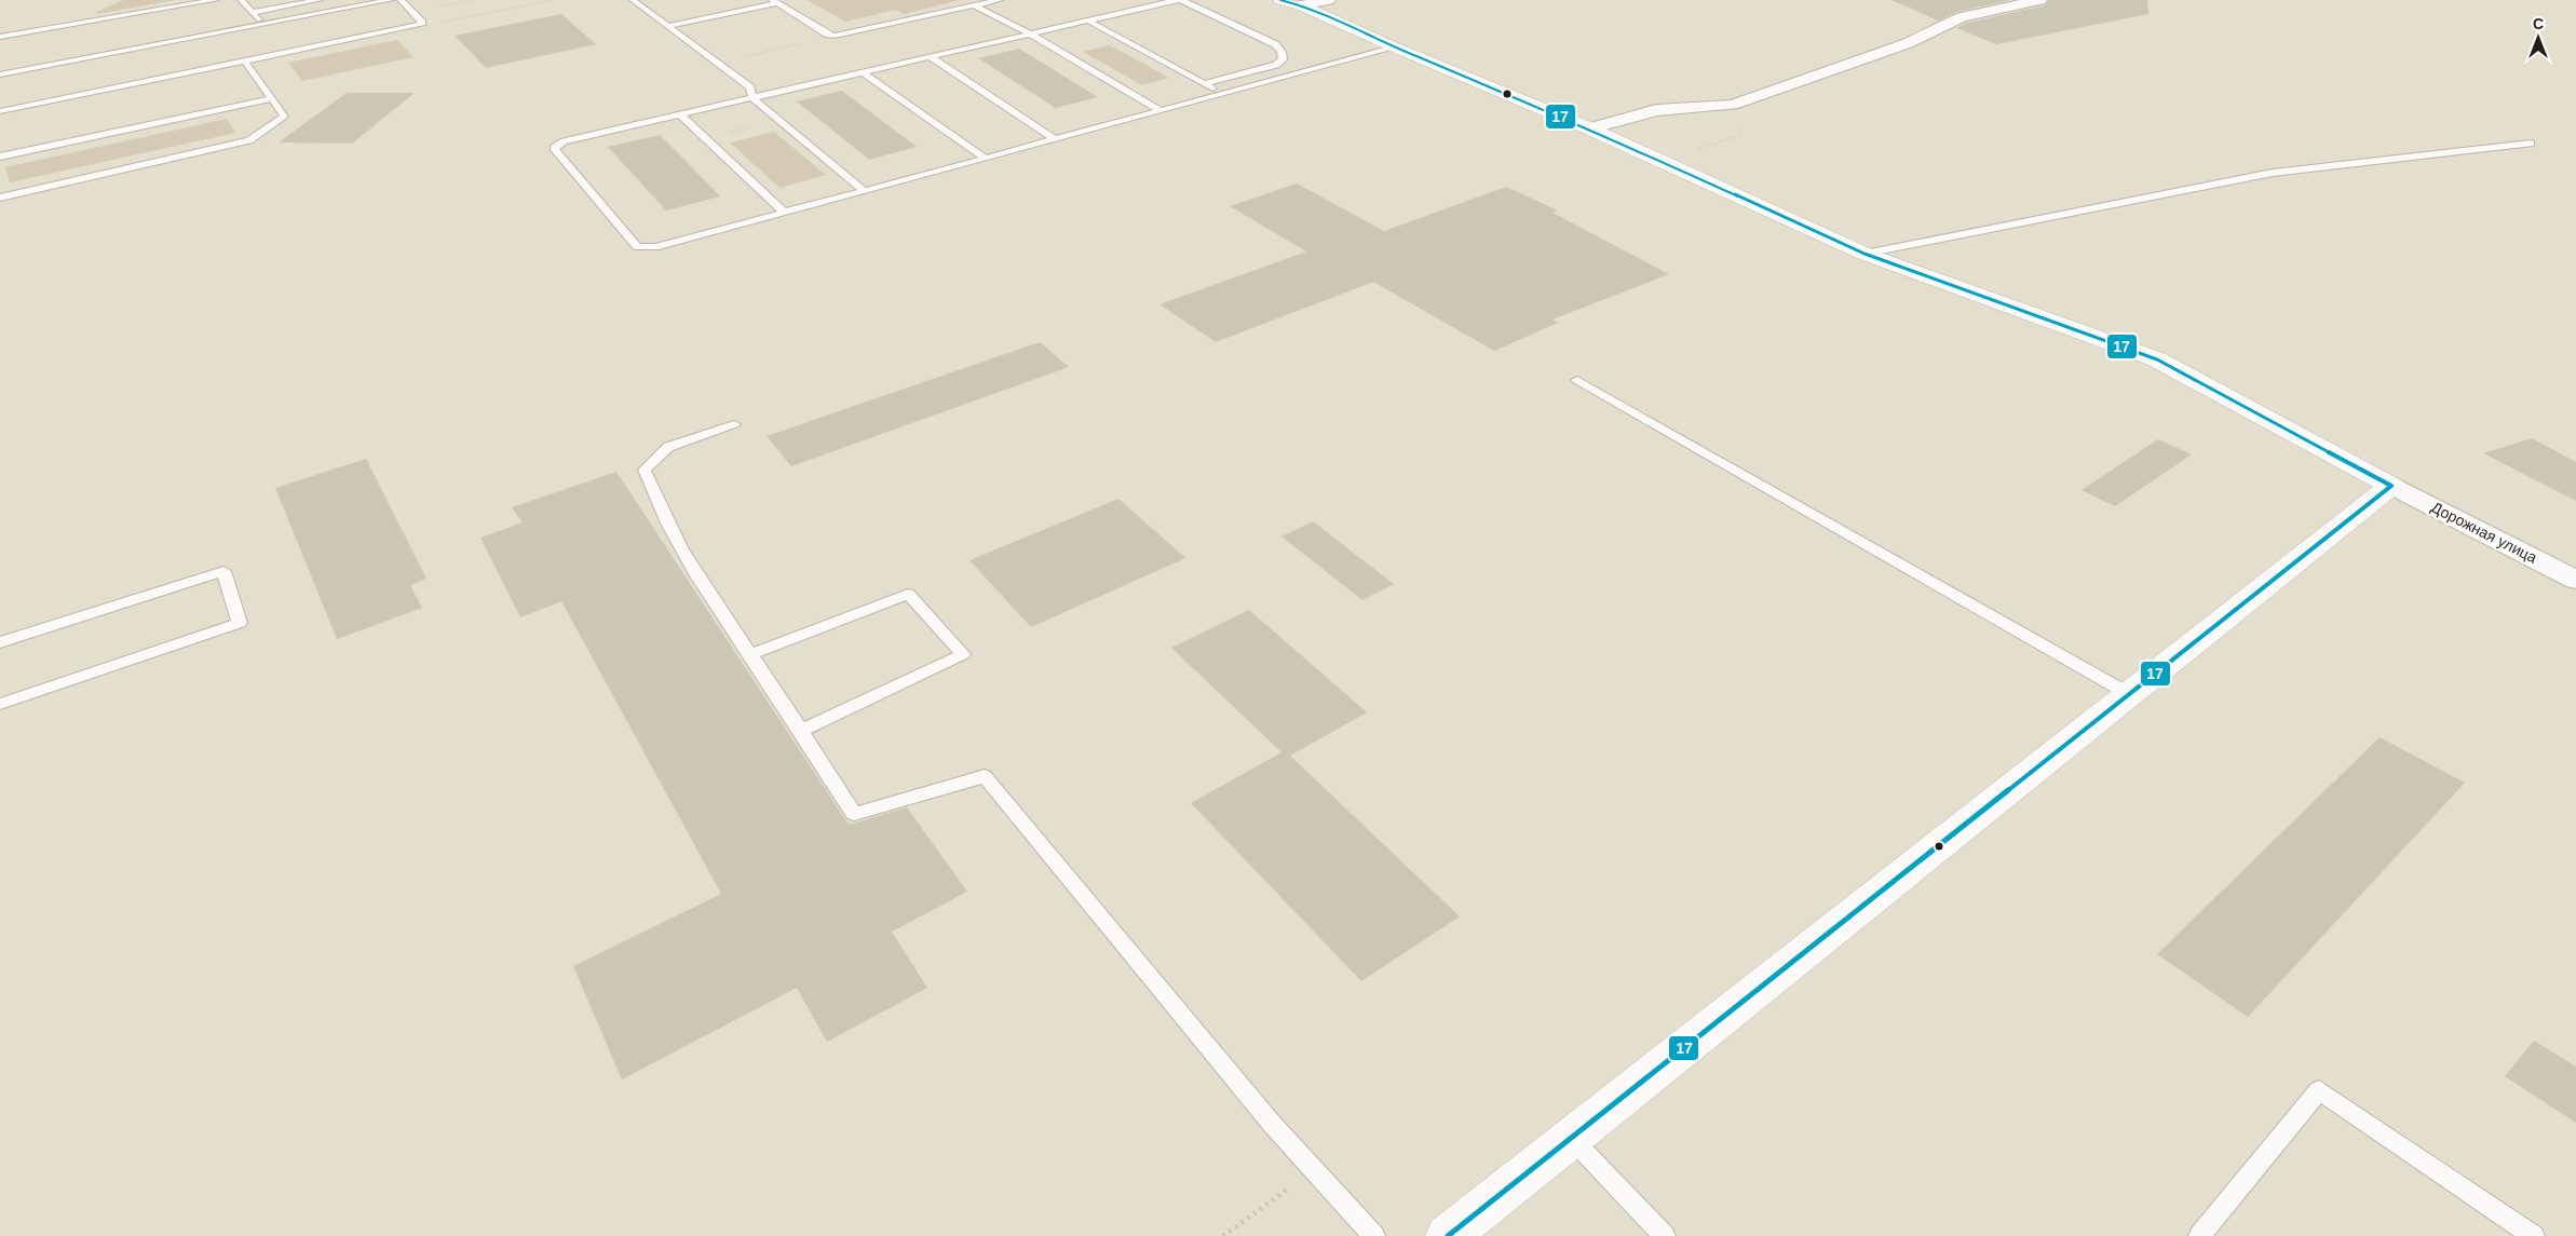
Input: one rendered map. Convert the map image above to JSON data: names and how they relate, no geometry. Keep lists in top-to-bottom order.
{
  "streets": {
    "street": ["Дорожная улица"]
  },
  "lines": ["transit line 17"],
  "north": "top"
}
